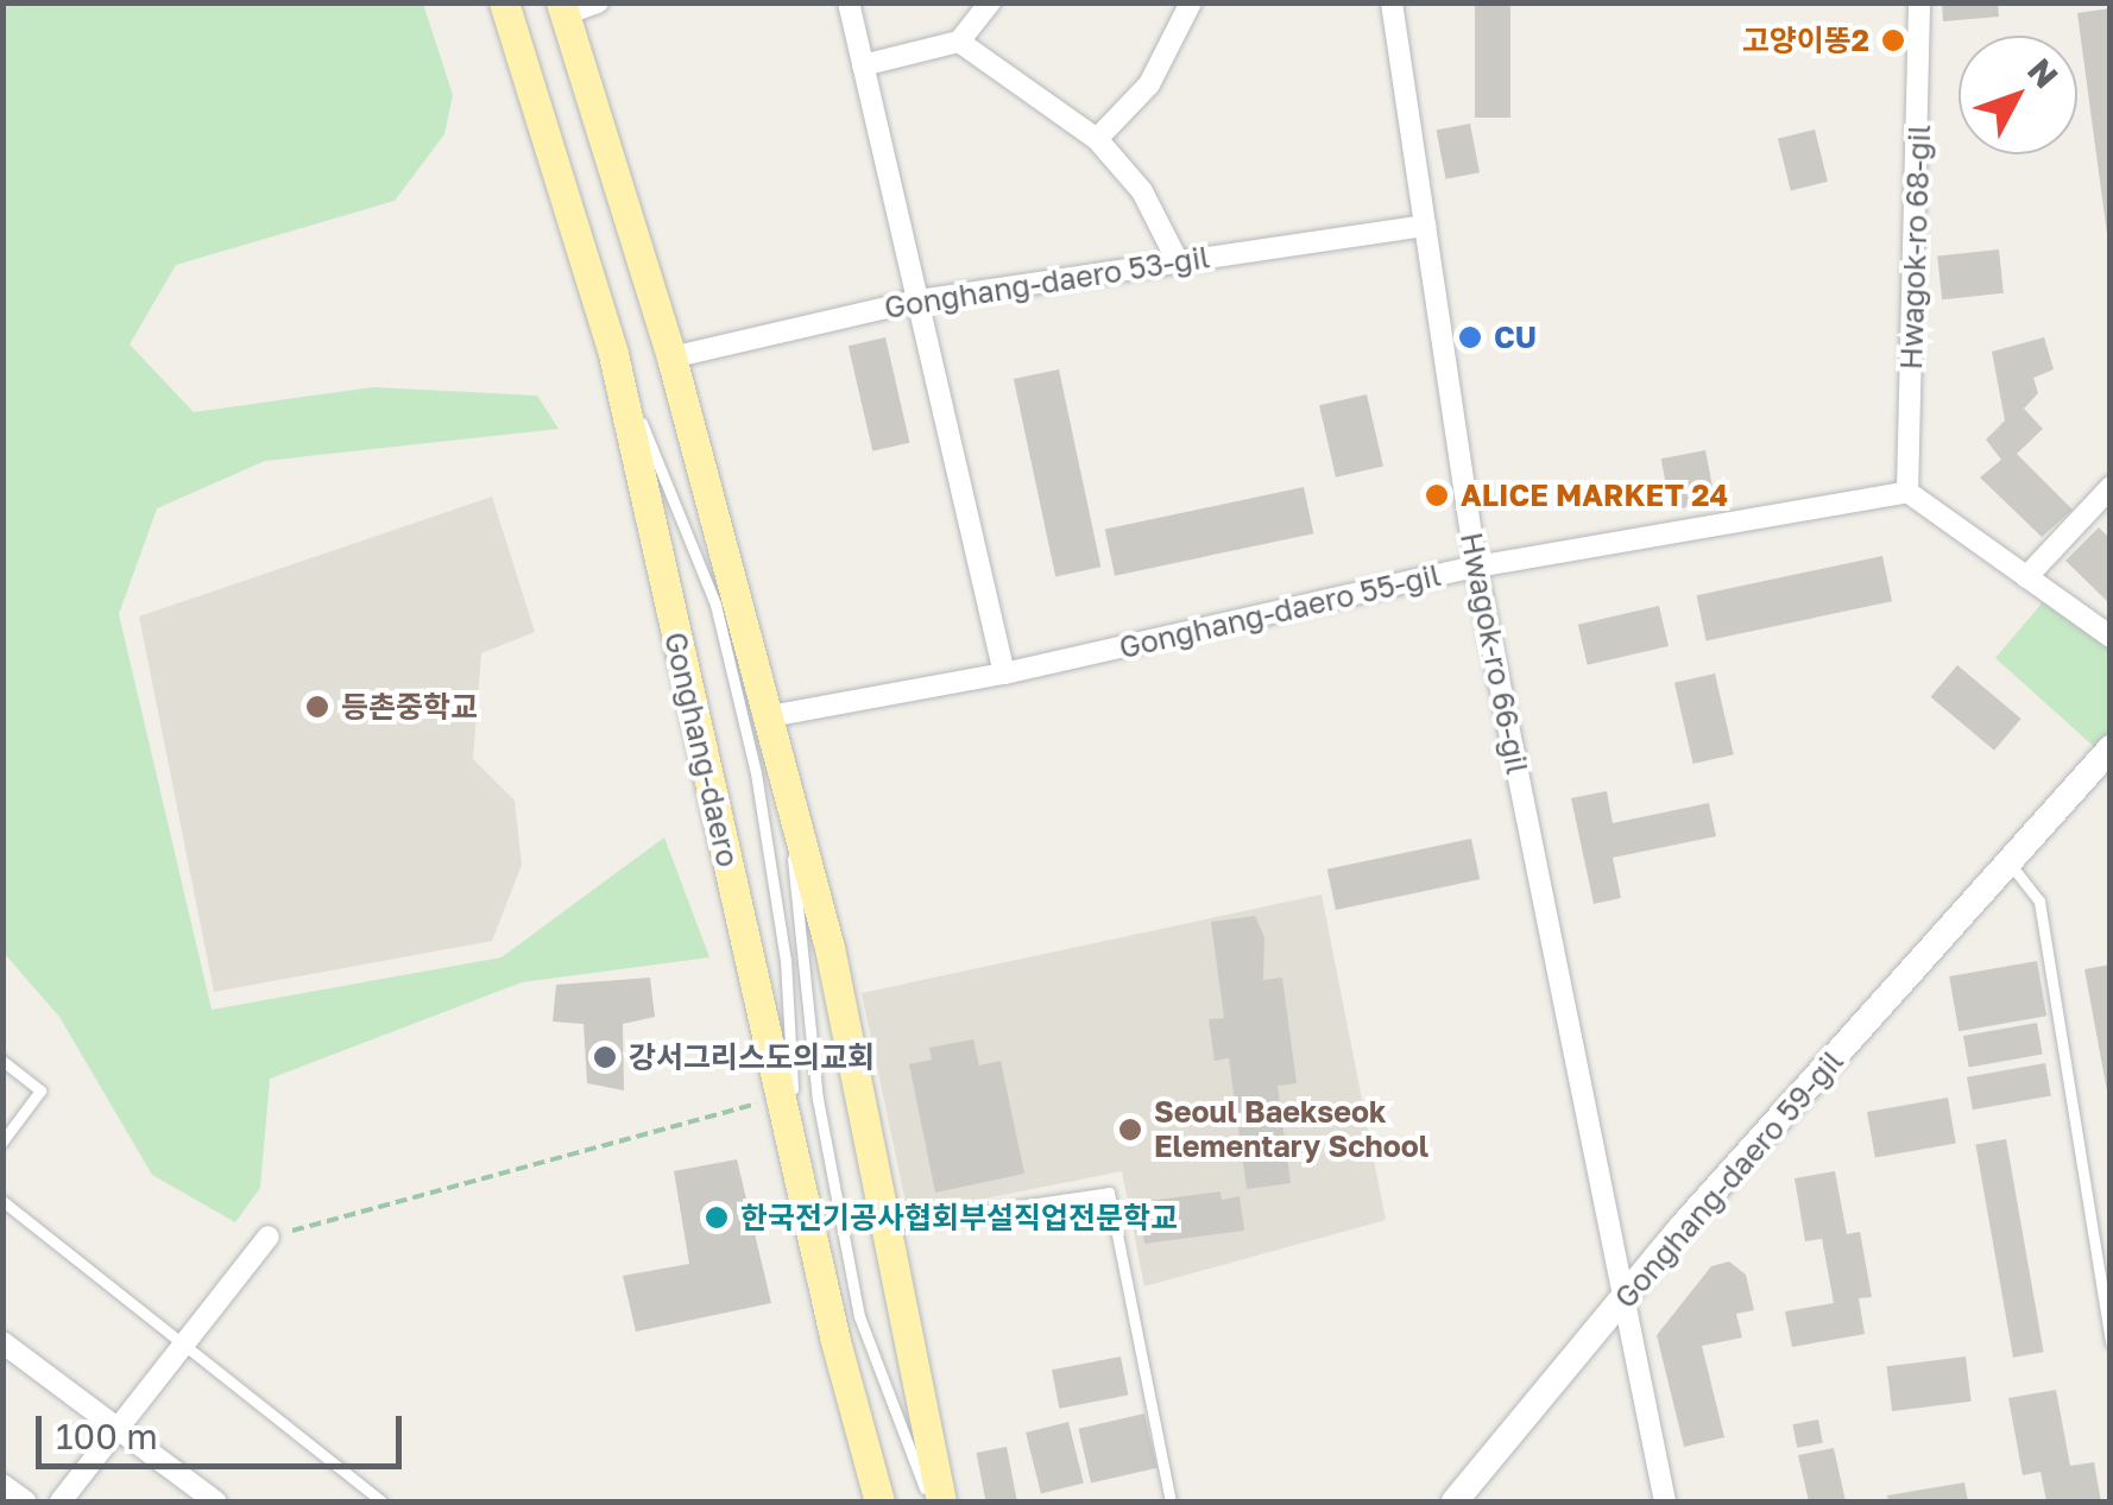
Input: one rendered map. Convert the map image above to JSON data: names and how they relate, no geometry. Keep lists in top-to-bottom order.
{
  "streets": {
    "main road": ["Gonghang-daero", "Gonghang-daero 59-gil"],
    "street": [
      "Hwagok-ro 68-gil",
      "Gonghang-daero 53-gil",
      "Gonghang-daero 55-gil",
      "Hwagok-ro 66-gil"
    ]
  },
  "crossings": [
    ["Hwagok-ro 68-gil", "Gonghang-daero 55-gil"],
    ["Gonghang-daero 53-gil", "Hwagok-ro 66-gil"],
    ["Gonghang-daero 55-gil", "Hwagok-ro 66-gil"],
    ["Hwagok-ro 66-gil", "Gonghang-daero 59-gil"]
  ],
  "places": [
    "고양이똥2",
    "CU",
    "ALICE MARKET 24",
    "등촌중학교",
    "강서그리스도의교회",
    "Seoul Baekseok Elementary School",
    "한국전기공사협회부설직업전문학교"
  ],
  "scale_bar": "100 m",
  "north": "top right"
}
